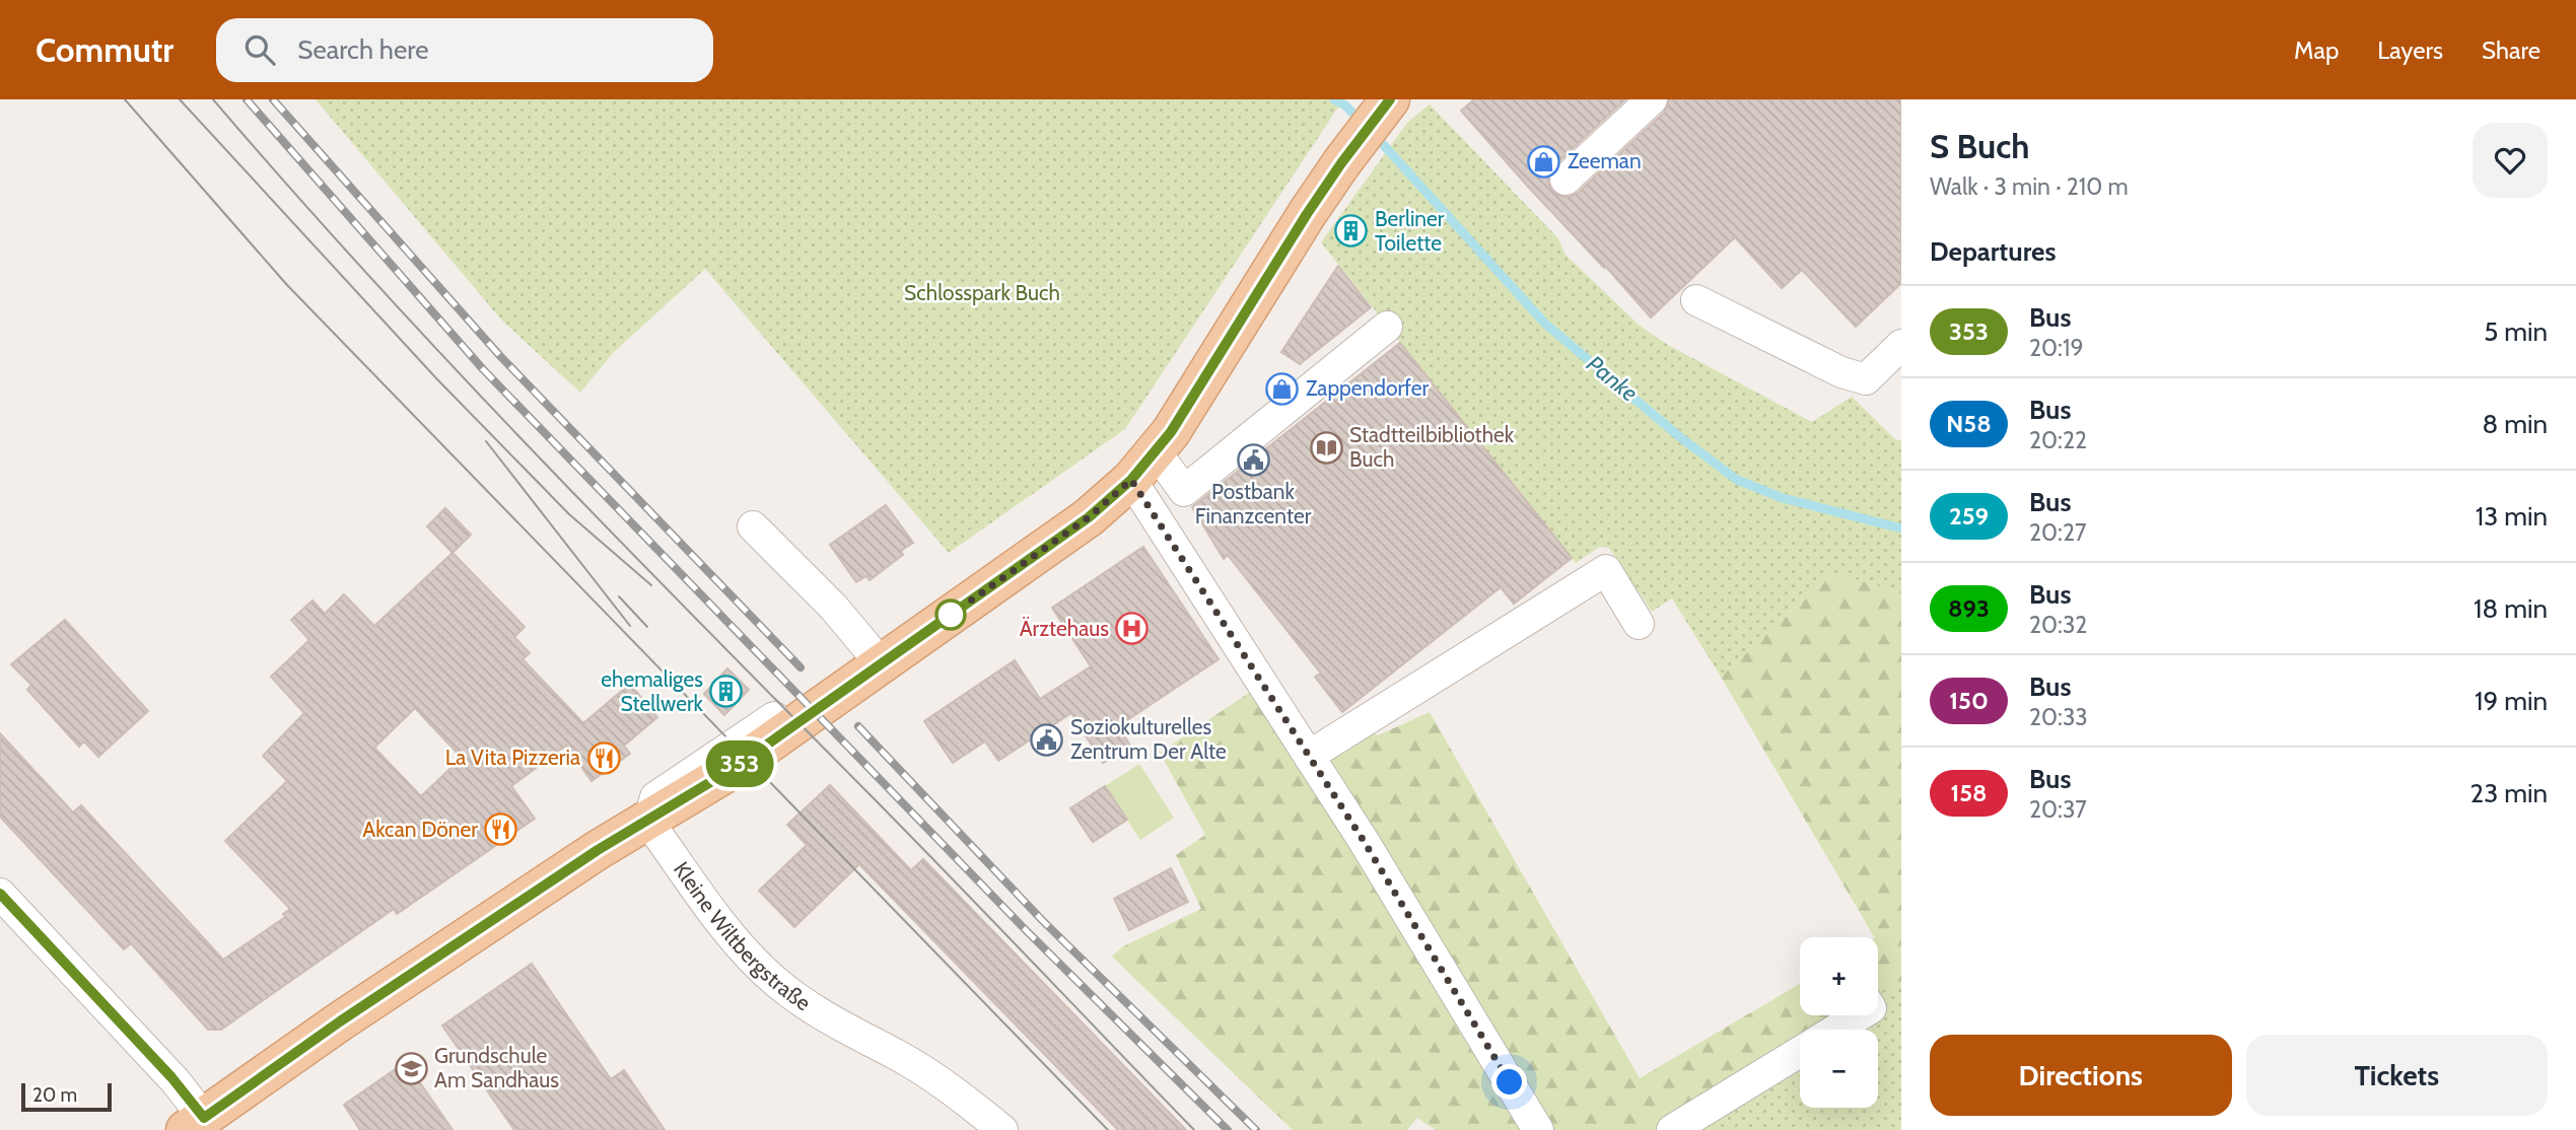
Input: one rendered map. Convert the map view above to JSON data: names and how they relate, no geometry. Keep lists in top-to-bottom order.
{
  "streets": {
    "street": ["Kleine Wiltbergstraße"]
  },
  "water": ["Panke"],
  "parks": ["Schlosspark Buch"],
  "places": {
    "shop": ["Zeeman", "Zappendorfer"],
    "building": ["Berliner Toilette", "ehemaliges Stellwerk"],
    "library": ["Stadtteilbibliothek Buch"],
    "public building": ["Postbank Finanzcenter", "Soziokulturelles Zentrum Der Alte"],
    "hospital": ["Ärztehaus"],
    "restaurant": ["La Vita Pizzeria", "Akcan Döner"],
    "school or university": ["Grundschule Am Sandhaus"]
  },
  "lines": ["bus line 353"],
  "scale_bar": "20 m",
  "page": {
    "header": "Commutr",
    "search": "Search here",
    "nav": ["Map", "Layers", "Share"],
    "on_map": "353",
    "heading": [
      ["S Buch", "Walk · 3 min · 210 m"],
      "Departures"
    ],
    "list": [
      {
        "mark": "353",
        "name": "Bus",
        "note": "20:19",
        "value": "5 min"
      },
      {
        "mark": "N58",
        "name": "Bus",
        "note": "20:22",
        "value": "8 min"
      },
      {
        "mark": "259",
        "name": "Bus",
        "note": "20:27",
        "value": "13 min"
      },
      {
        "mark": "893",
        "name": "Bus",
        "note": "20:32",
        "value": "18 min"
      },
      {
        "mark": "150",
        "name": "Bus",
        "note": "20:33",
        "value": "19 min"
      },
      {
        "mark": "158",
        "name": "Bus",
        "note": "20:37",
        "value": "23 min"
      }
    ],
    "map_buttons": ["+", "−"],
    "buttons": ["Directions", "Tickets"],
    "scale": "20 m"
  }
}
